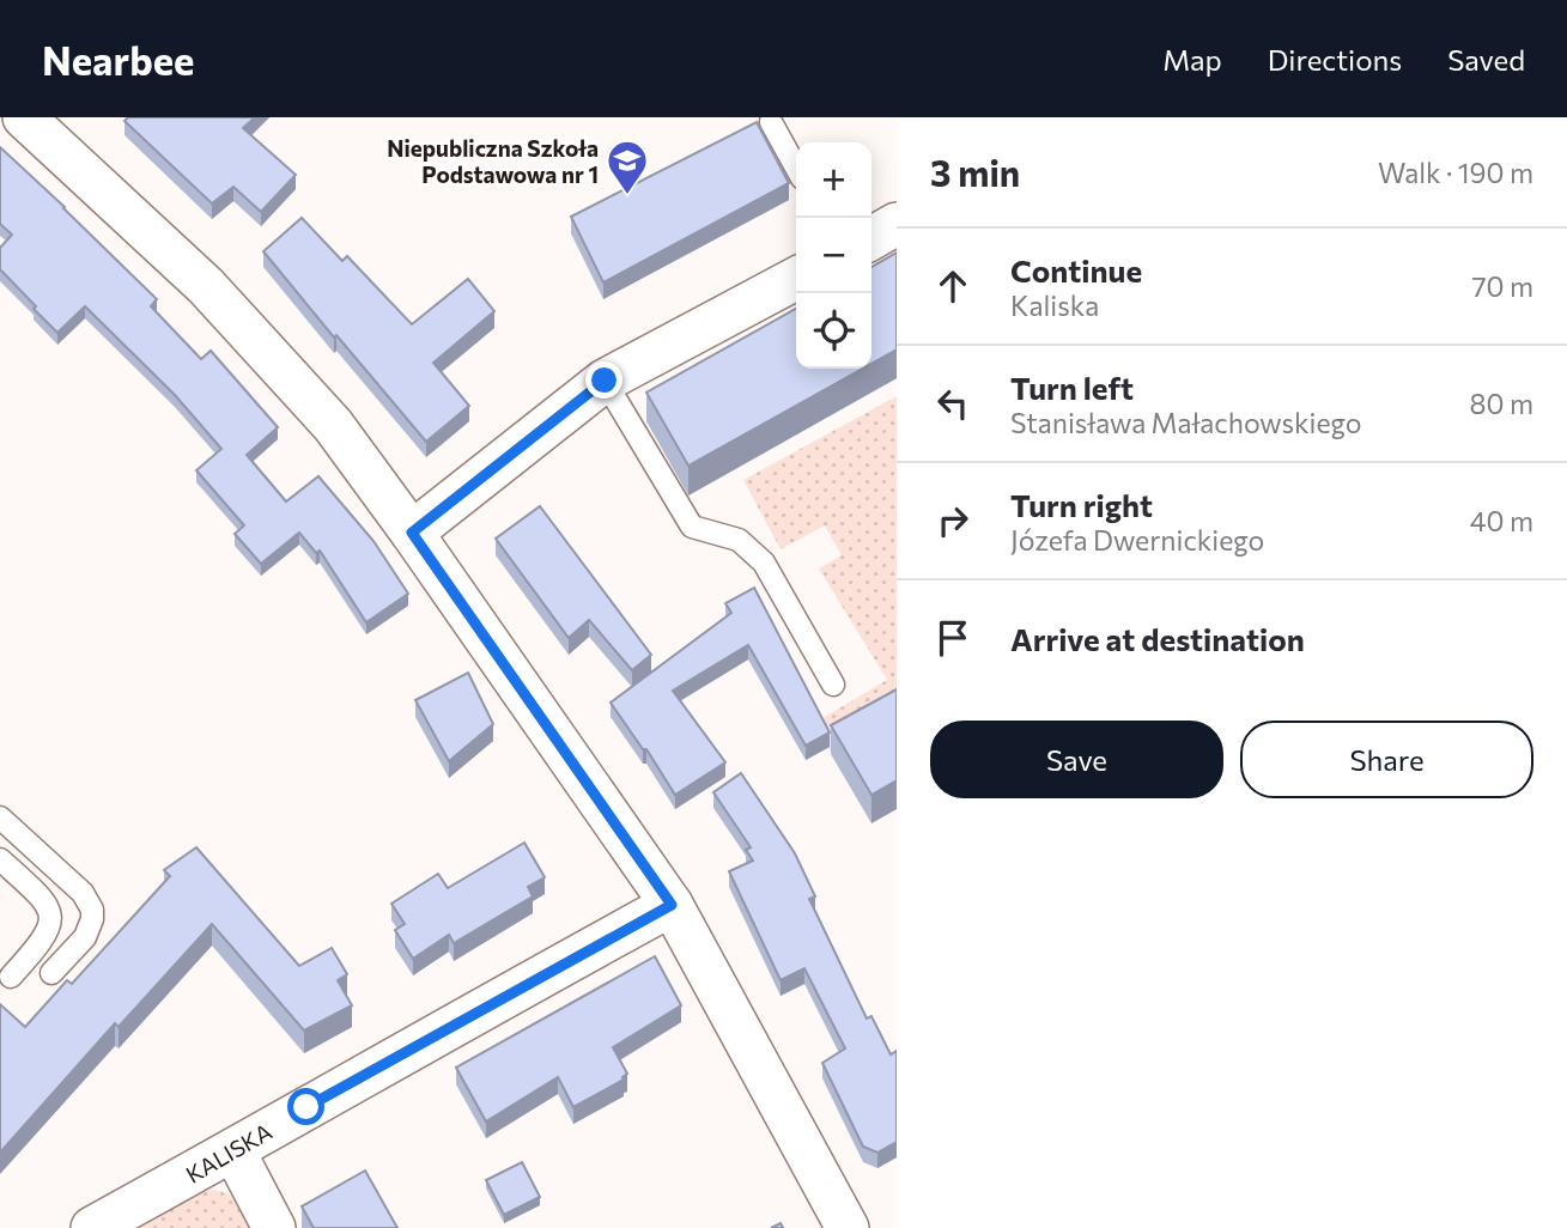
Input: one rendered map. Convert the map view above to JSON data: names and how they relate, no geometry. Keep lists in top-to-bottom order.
{
  "streets": {
    "street": ["KALISKA"]
  },
  "places": {
    "school or university": ["Niepubliczna Szkoła Podstawowa nr 1"]
  },
  "page": {
    "header": "Nearbee",
    "nav": ["Map", "Directions", "Saved"],
    "heading": ["3 min", "Walk · 190 m"],
    "map_buttons": ["+", "−"],
    "list": [
      ["Continue", "Kaliska", "70 m"],
      ["Turn left", "Stanisława Małachowskiego", "80 m"],
      ["Turn right", "Józefa Dwernickiego", "40 m"],
      "Arrive at destination"
    ],
    "buttons": ["Save", "Share"]
  }
}
